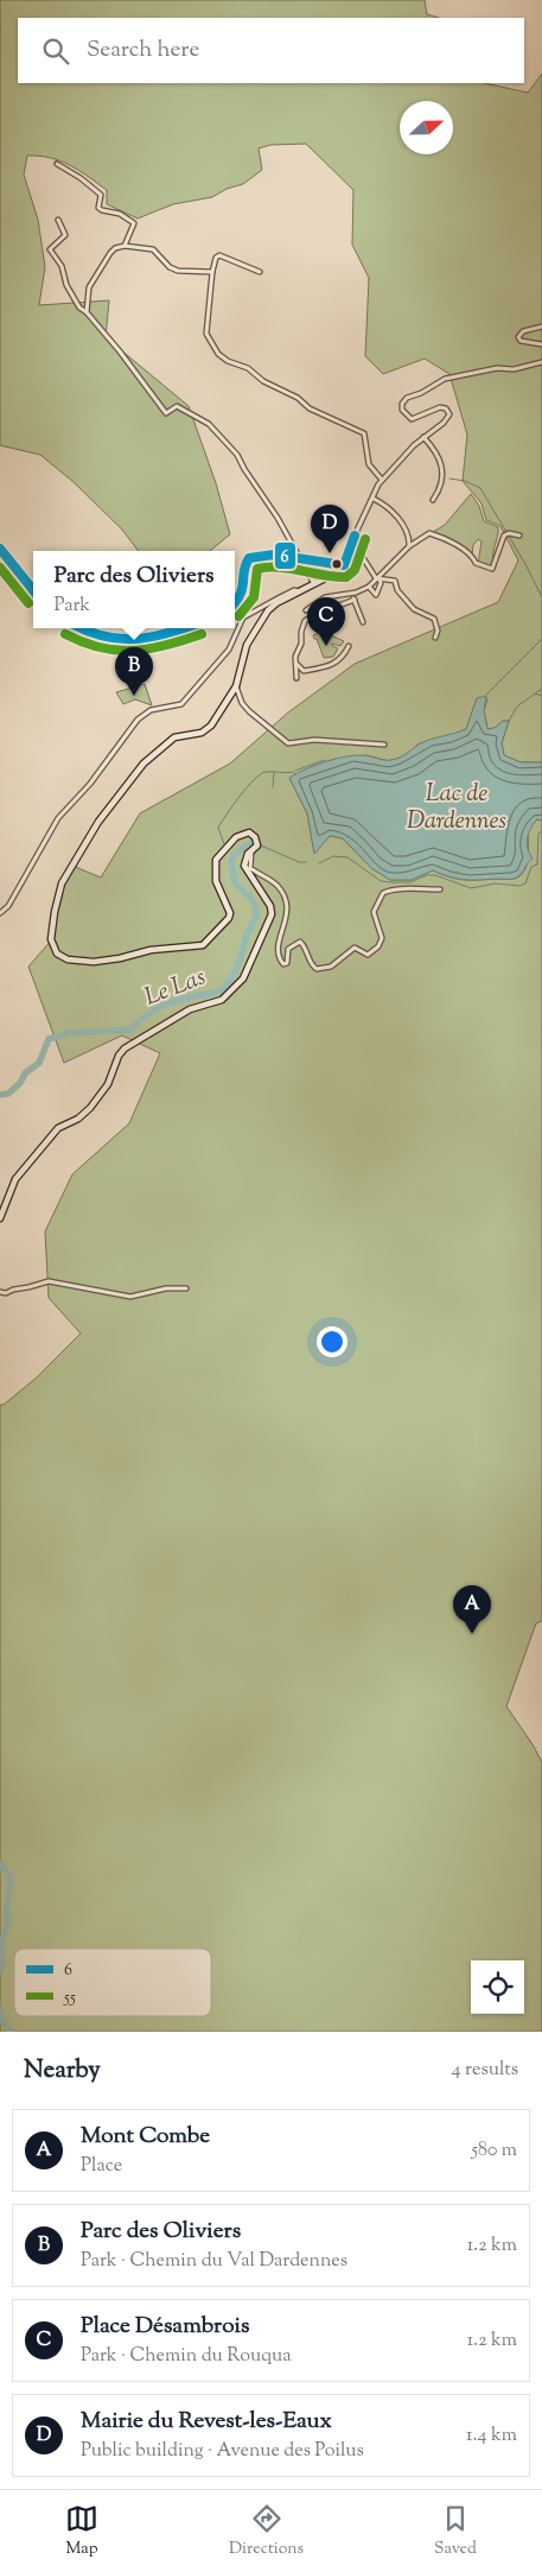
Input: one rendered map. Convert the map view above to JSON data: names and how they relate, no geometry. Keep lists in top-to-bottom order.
{
  "water": ["Lac de Dardennes", "Le Las"],
  "lines": ["transit line 6", "transit line 55"],
  "legend": ["6", "55"],
  "north": "right",
  "page": {
    "search": "Search here",
    "pins": [
      "D",
      "C",
      "B",
      "A"
    ],
    "popup": ["Parc des Oliviers", "Park"],
    "heading": ["Nearby", "4 results"],
    "list": [
      {
        "mark": "A",
        "name": "Mont Combe",
        "note": "Place",
        "value": "580 m"
      },
      {
        "mark": "B",
        "name": "Parc des Oliviers",
        "note": "Park · Chemin du Val Dardennes",
        "value": "1.2 km"
      },
      {
        "mark": "C",
        "name": "Place Désambrois",
        "note": "Park · Chemin du Rouqua",
        "value": "1.2 km"
      },
      {
        "mark": "D",
        "name": "Mairie du Revest-les-Eaux",
        "note": "Public building · Avenue des Poilus",
        "value": "1.4 km"
      }
    ],
    "nav": ["Map", "Directions", "Saved"]
  }
}
